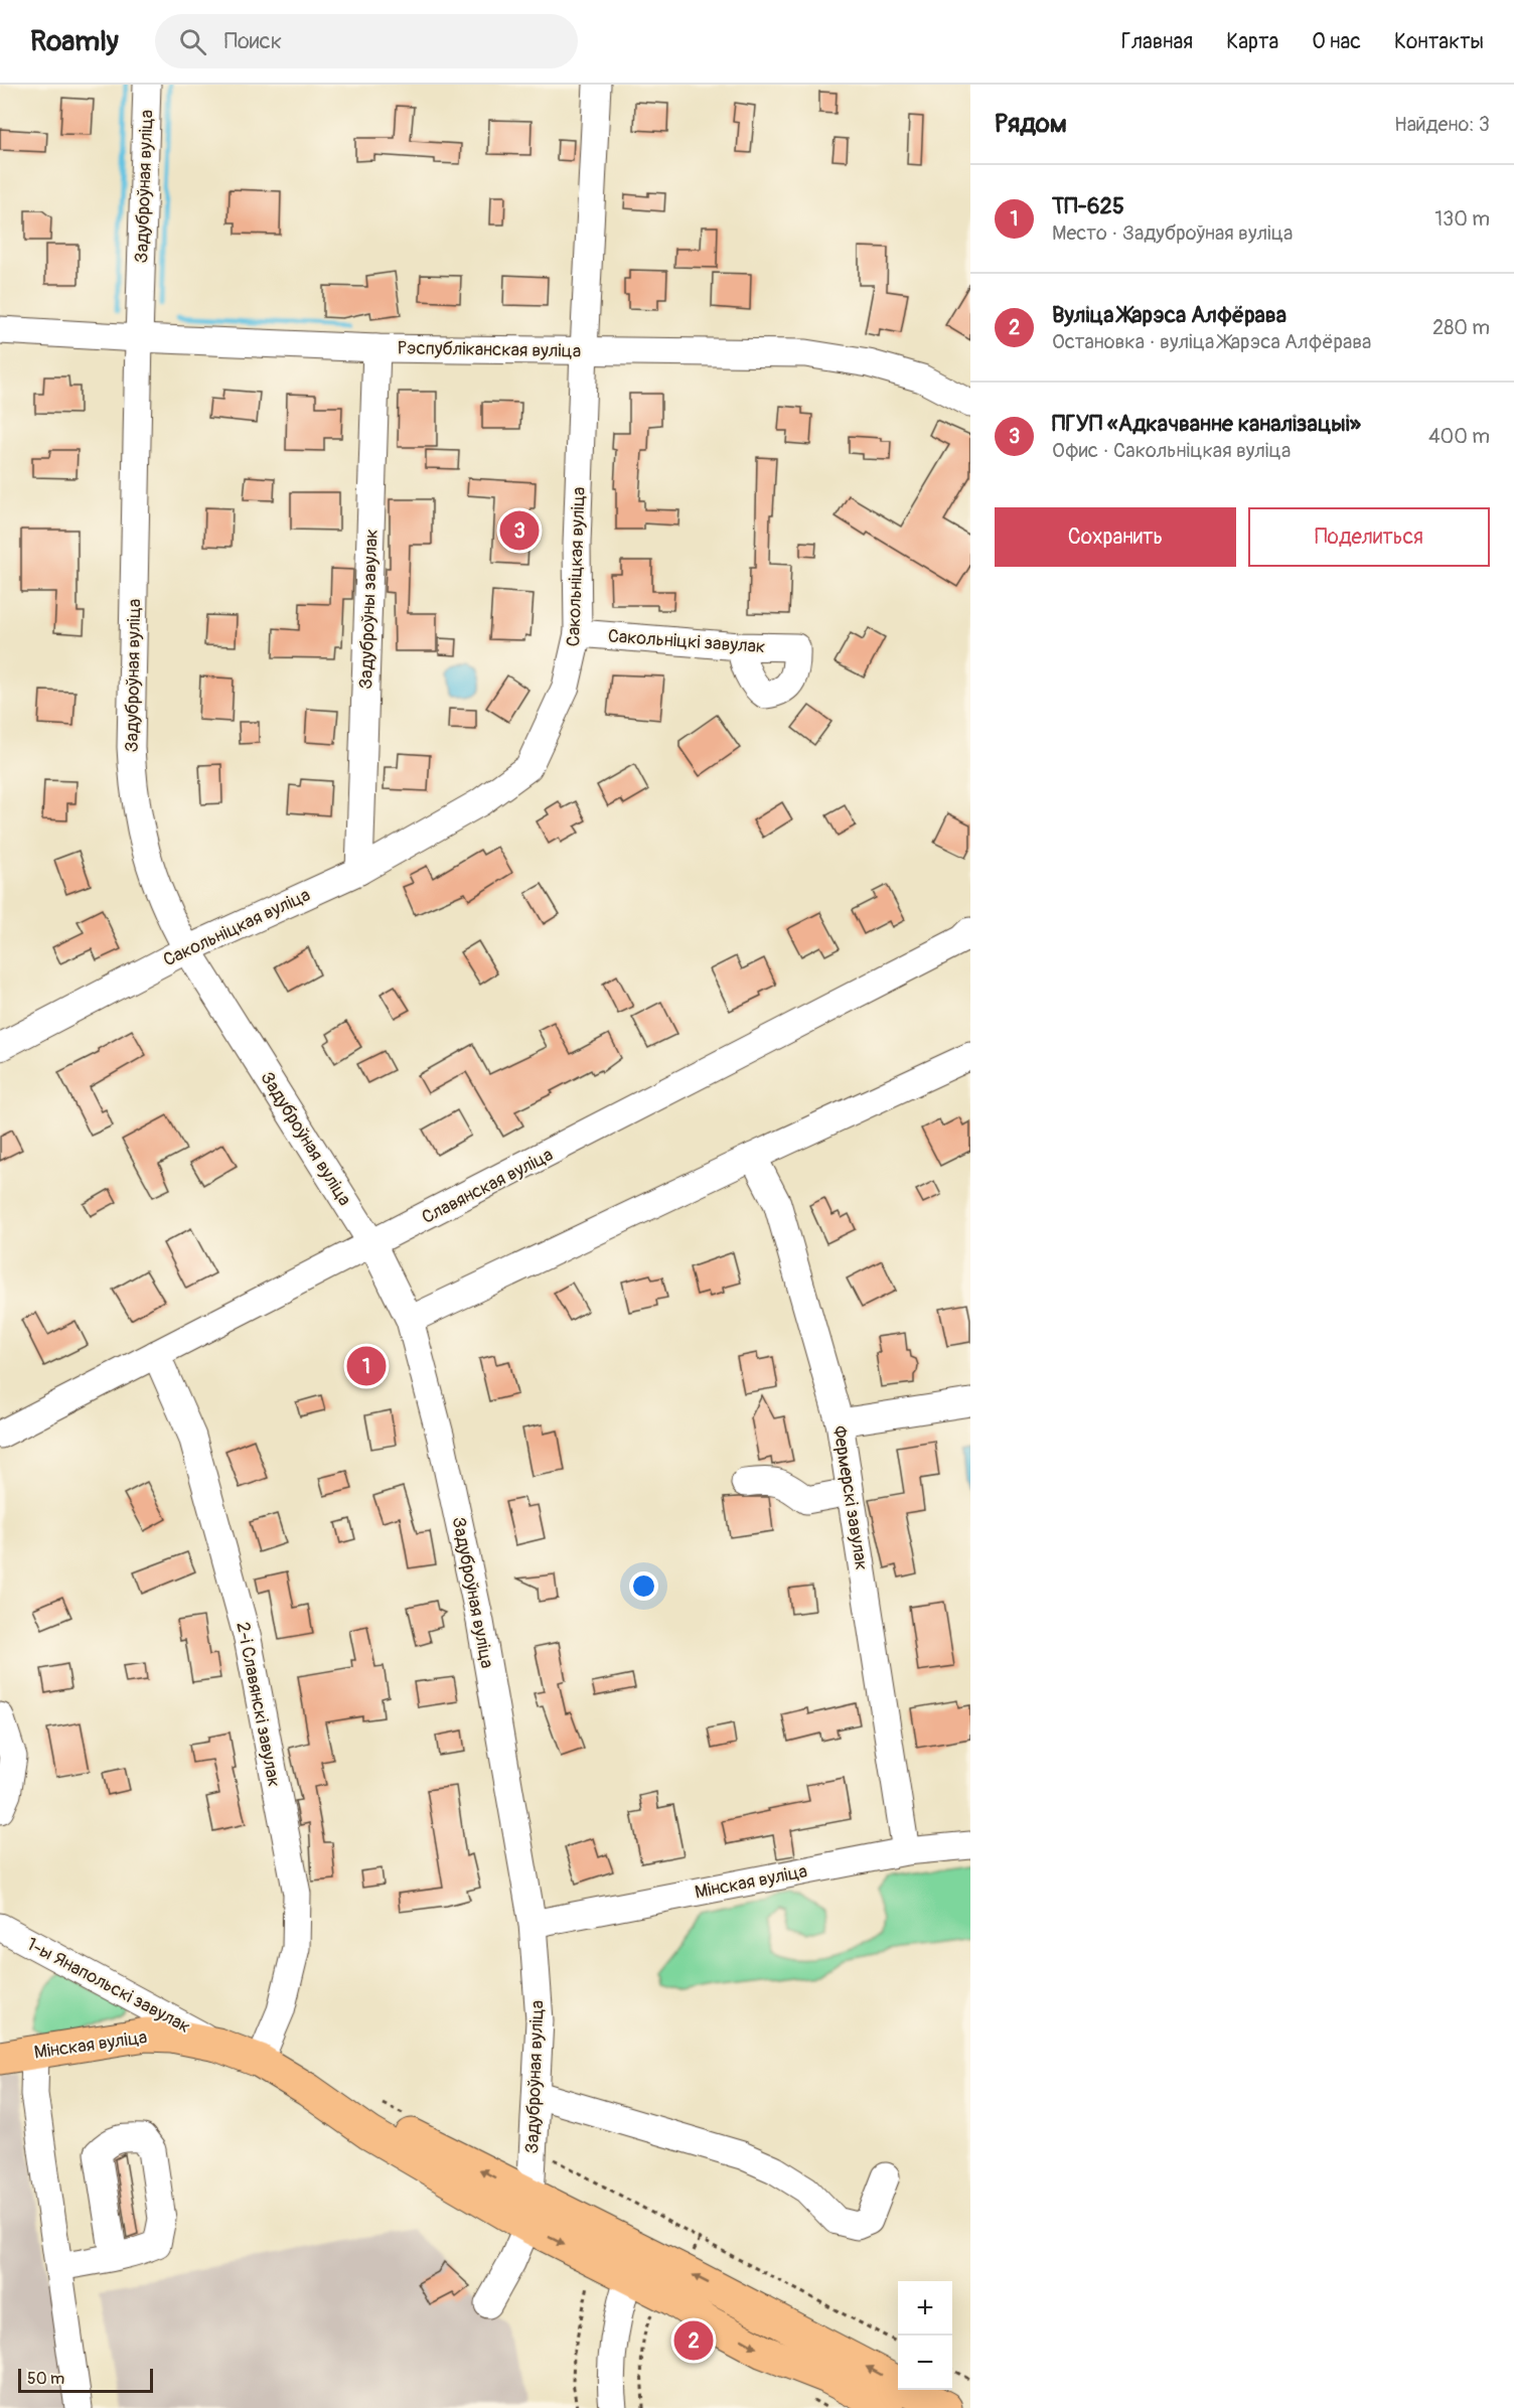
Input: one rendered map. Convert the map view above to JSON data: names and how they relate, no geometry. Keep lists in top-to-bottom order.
{
  "streets": {
    "main road": ["Мінская вуліца"],
    "street": [
      "Задуброўная вуліца",
      "Рэспубліканская вуліца",
      "Сакольніцкая вуліца",
      "Задуброўны завулак",
      "Сакольніцкі завулак",
      "Славянская вуліца",
      "Фермерскі завулак",
      "2-і Славянскі завулак",
      "1-ы Янапольскі завулак"
    ]
  },
  "crossings": [
    ["Задуброўная вуліца", "Рэспубліканская вуліца"],
    ["Задуброўная вуліца", "Сакольніцкая вуліца"],
    ["Задуброўная вуліца", "Славянская вуліца"],
    ["Задуброўная вуліца", "Мінская вуліца"],
    ["Рэспубліканская вуліца", "Сакольніцкая вуліца"],
    ["Рэспубліканская вуліца", "Задуброўны завулак"],
    ["Сакольніцкая вуліца", "Задуброўны завулак"],
    ["Сакольніцкая вуліца", "Сакольніцкі завулак"],
    ["Славянская вуліца", "2-і Славянскі завулак"],
    ["Фермерскі завулак", "Мінская вуліца"],
    ["2-і Славянскі завулак", "Мінская вуліца"],
    ["Мінская вуліца", "1-ы Янапольскі завулак"]
  ],
  "scale_bar": "50 m",
  "page": {
    "header": "Roamly",
    "search": "Поиск",
    "nav": [
      "Главная",
      "Карта",
      "О нас",
      "Контакты"
    ],
    "heading": ["Рядом", "Найдено: 3"],
    "list": [
      {
        "mark": "1",
        "name": "ТП-625",
        "note": "Место · Задуброўная вуліца",
        "value": "130 m"
      },
      {
        "mark": "2",
        "name": "Вуліца Жарэса Алфёрава",
        "note": "Остановка · вуліца Жарэса Алфёрава",
        "value": "280 m"
      },
      {
        "mark": "3",
        "name": "ПГУП «Адкачванне каналізацыі»",
        "note": "Офис · Сакольніцкая вуліца",
        "value": "400 m"
      }
    ],
    "buttons": ["Сохранить", "Поделиться"],
    "pins": ["3", "1", "2"],
    "map_buttons": ["+", "−"],
    "scale": "50 m"
  }
}
